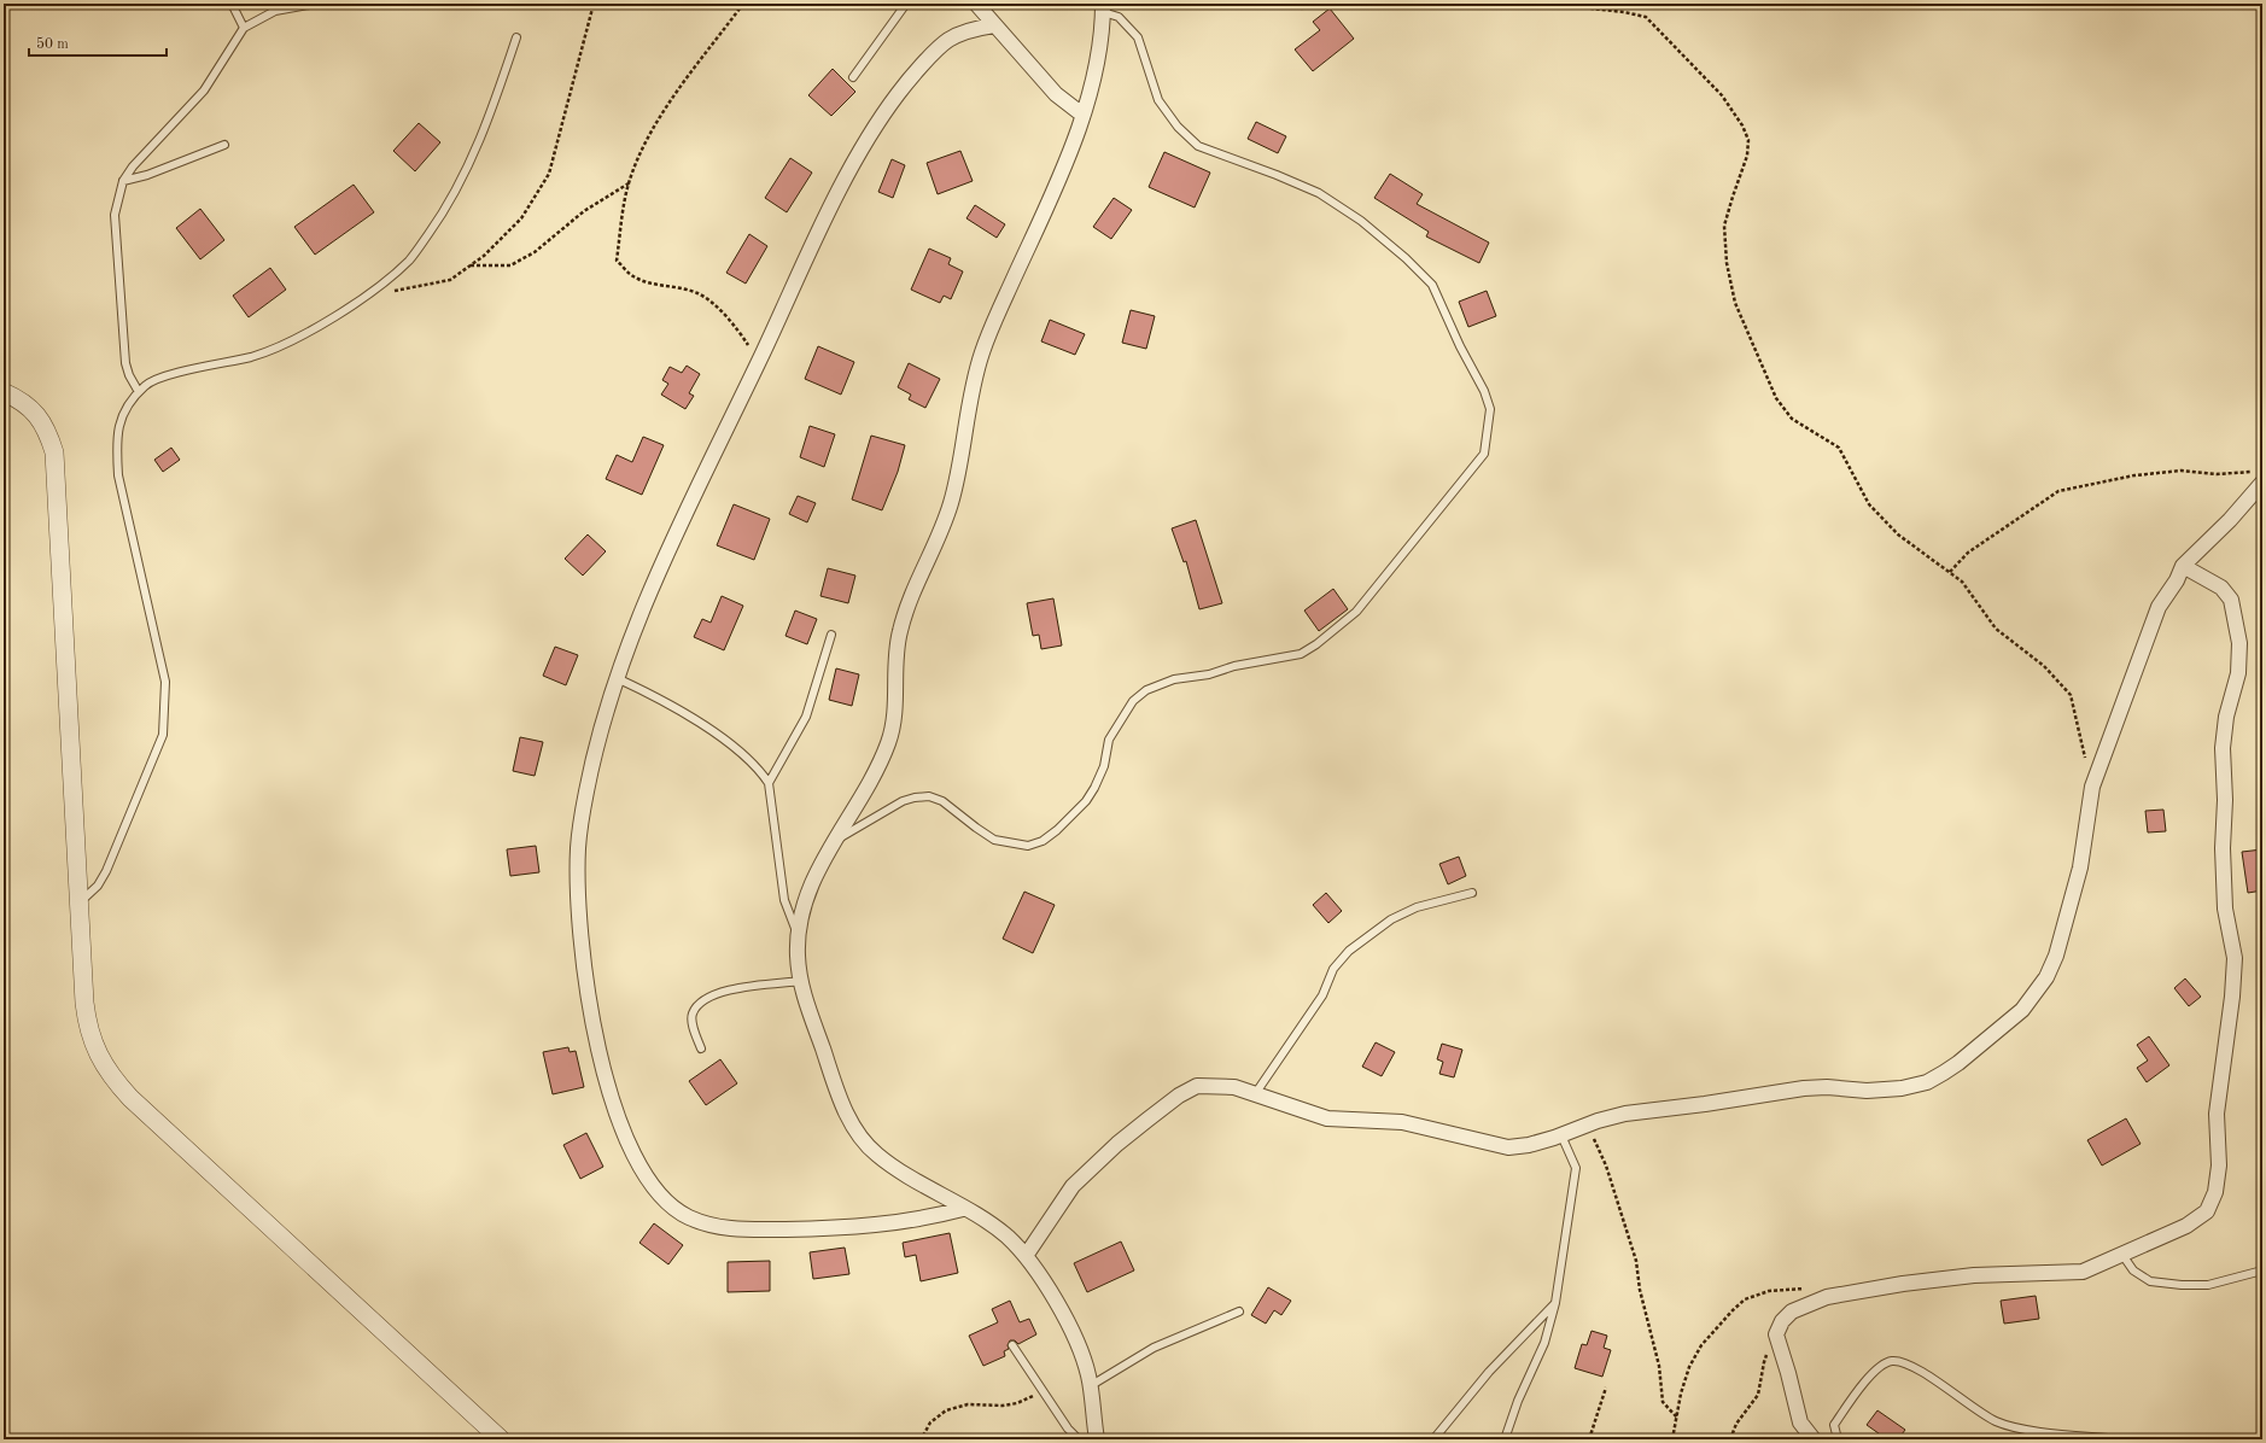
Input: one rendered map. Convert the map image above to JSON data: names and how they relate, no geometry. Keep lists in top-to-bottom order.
{
  "scale_bar": "50 m"
}
